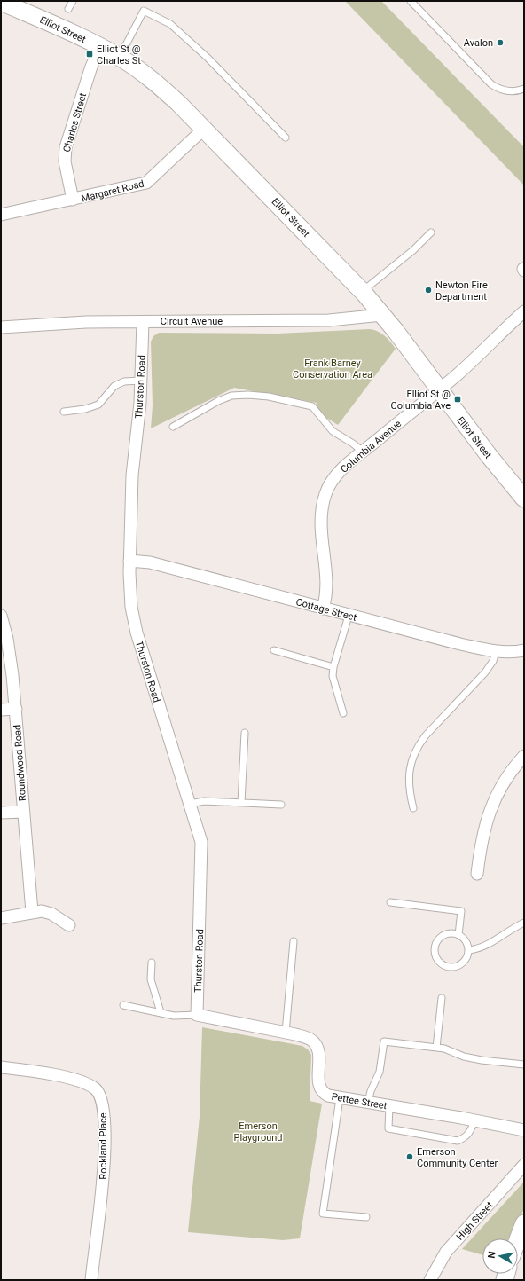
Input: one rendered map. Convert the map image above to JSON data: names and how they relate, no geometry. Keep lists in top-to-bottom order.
{
  "streets": {
    "street": [
      "Elliot Street",
      "Charles Street",
      "Margaret Road",
      "Circuit Avenue",
      "Thurston Road",
      "Columbia Avenue",
      "Cottage Street",
      "Roundwood Road",
      "Pettee Street",
      "Rockland Place",
      "High Street"
    ]
  },
  "crossings": [
    ["Elliot Street", "Charles Street"],
    ["Elliot Street", "Margaret Road"],
    ["Elliot Street", "Circuit Avenue"],
    ["Elliot Street", "Columbia Avenue"],
    ["Charles Street", "Margaret Road"],
    ["Circuit Avenue", "Thurston Road"],
    ["Thurston Road", "Cottage Street"],
    ["Thurston Road", "Pettee Street"],
    ["Columbia Avenue", "Cottage Street"]
  ],
  "parks": ["Frank Barney Conservation Area", "Emerson Playground"],
  "places": {
    "other": ["Avalon", "Newton Fire Department", "Emerson Community Center"],
    "transit": ["Elliot St @ Charles St", "Elliot St @ Columbia Ave"]
  },
  "north": "left"
}
